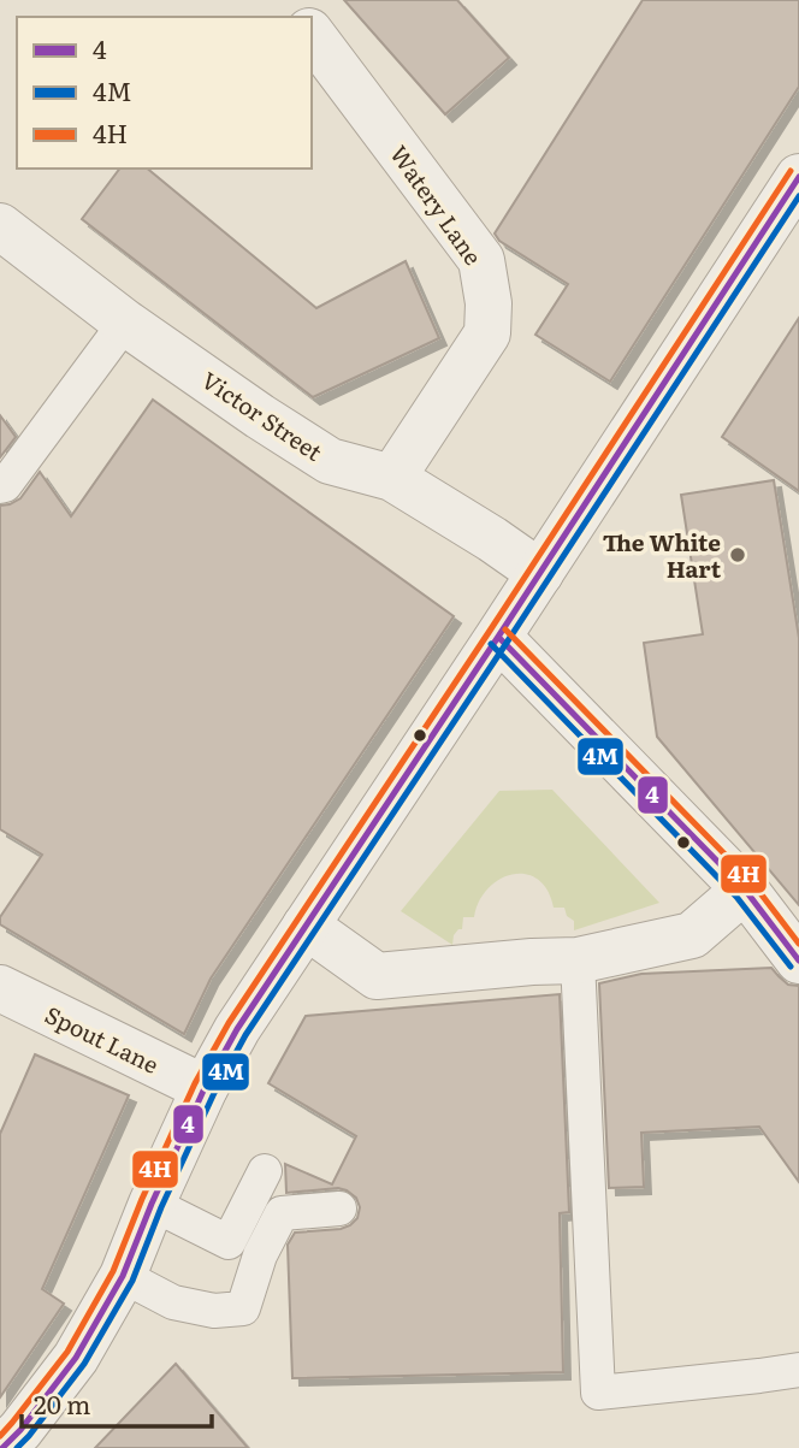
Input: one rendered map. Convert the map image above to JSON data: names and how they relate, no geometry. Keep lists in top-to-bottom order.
{
  "streets": {
    "street": ["Watery Lane", "Victor Street", "Spout Lane"]
  },
  "crossings": [
    ["Watery Lane", "Victor Street"]
  ],
  "places": ["The White Hart"],
  "lines": ["transit line 4H", "transit line 4", "transit line 4M"],
  "legend": ["4", "4M", "4H"],
  "scale_bar": "20 m"
}
